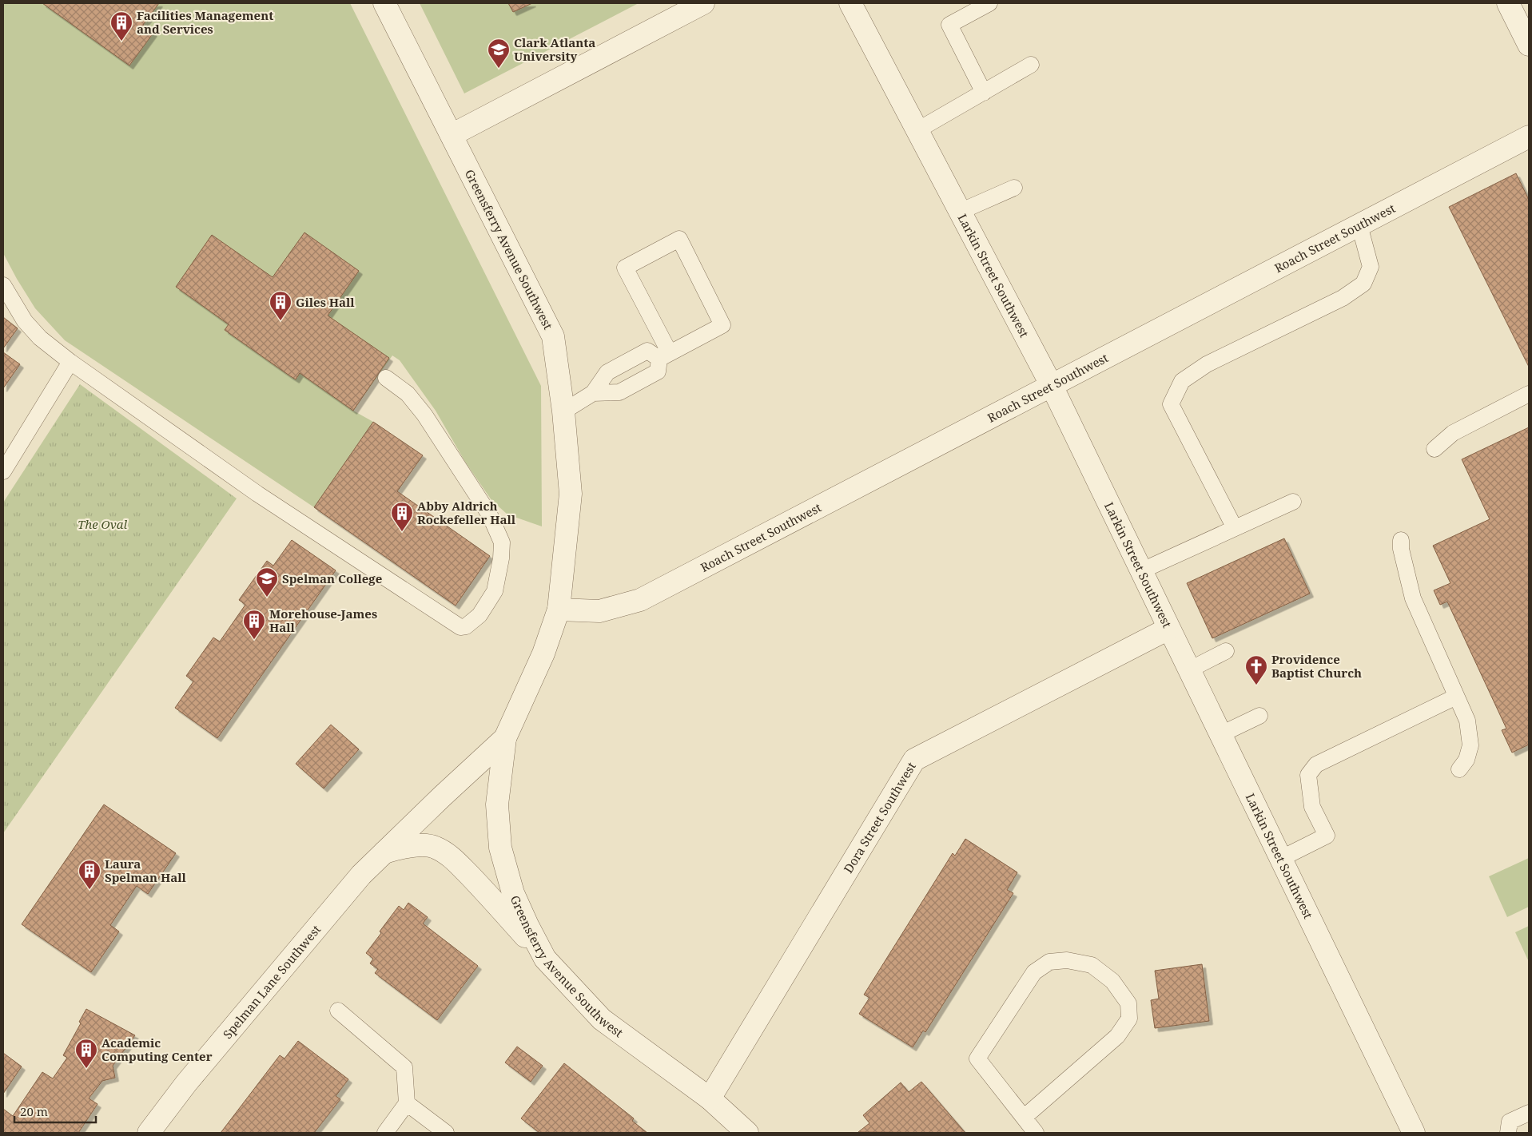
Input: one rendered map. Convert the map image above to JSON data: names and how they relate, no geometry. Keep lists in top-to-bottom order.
{
  "streets": {
    "street": [
      "Roach Street Southwest",
      "Greensferry Avenue Southwest",
      "Larkin Street Southwest",
      "Dora Street Southwest",
      "Spelman Lane Southwest"
    ]
  },
  "crossings": [
    ["Roach Street Southwest", "Greensferry Avenue Southwest"],
    ["Roach Street Southwest", "Larkin Street Southwest"],
    ["Roach Street Southwest", "Spelman Lane Southwest"],
    ["Greensferry Avenue Southwest", "Dora Street Southwest"],
    ["Greensferry Avenue Southwest", "Spelman Lane Southwest"],
    ["Larkin Street Southwest", "Dora Street Southwest"]
  ],
  "parks": ["The Oval"],
  "places": {
    "building": [
      "Facilities Management and Services",
      "Giles Hall",
      "Abby Aldrich Rockefeller Hall",
      "Morehouse-James Hall",
      "Laura Spelman Hall",
      "Academic Computing Center"
    ],
    "school or university": ["Clark Atlanta University", "Spelman College"],
    "church": ["Providence Baptist Church"]
  },
  "scale_bar": "20 m"
}
